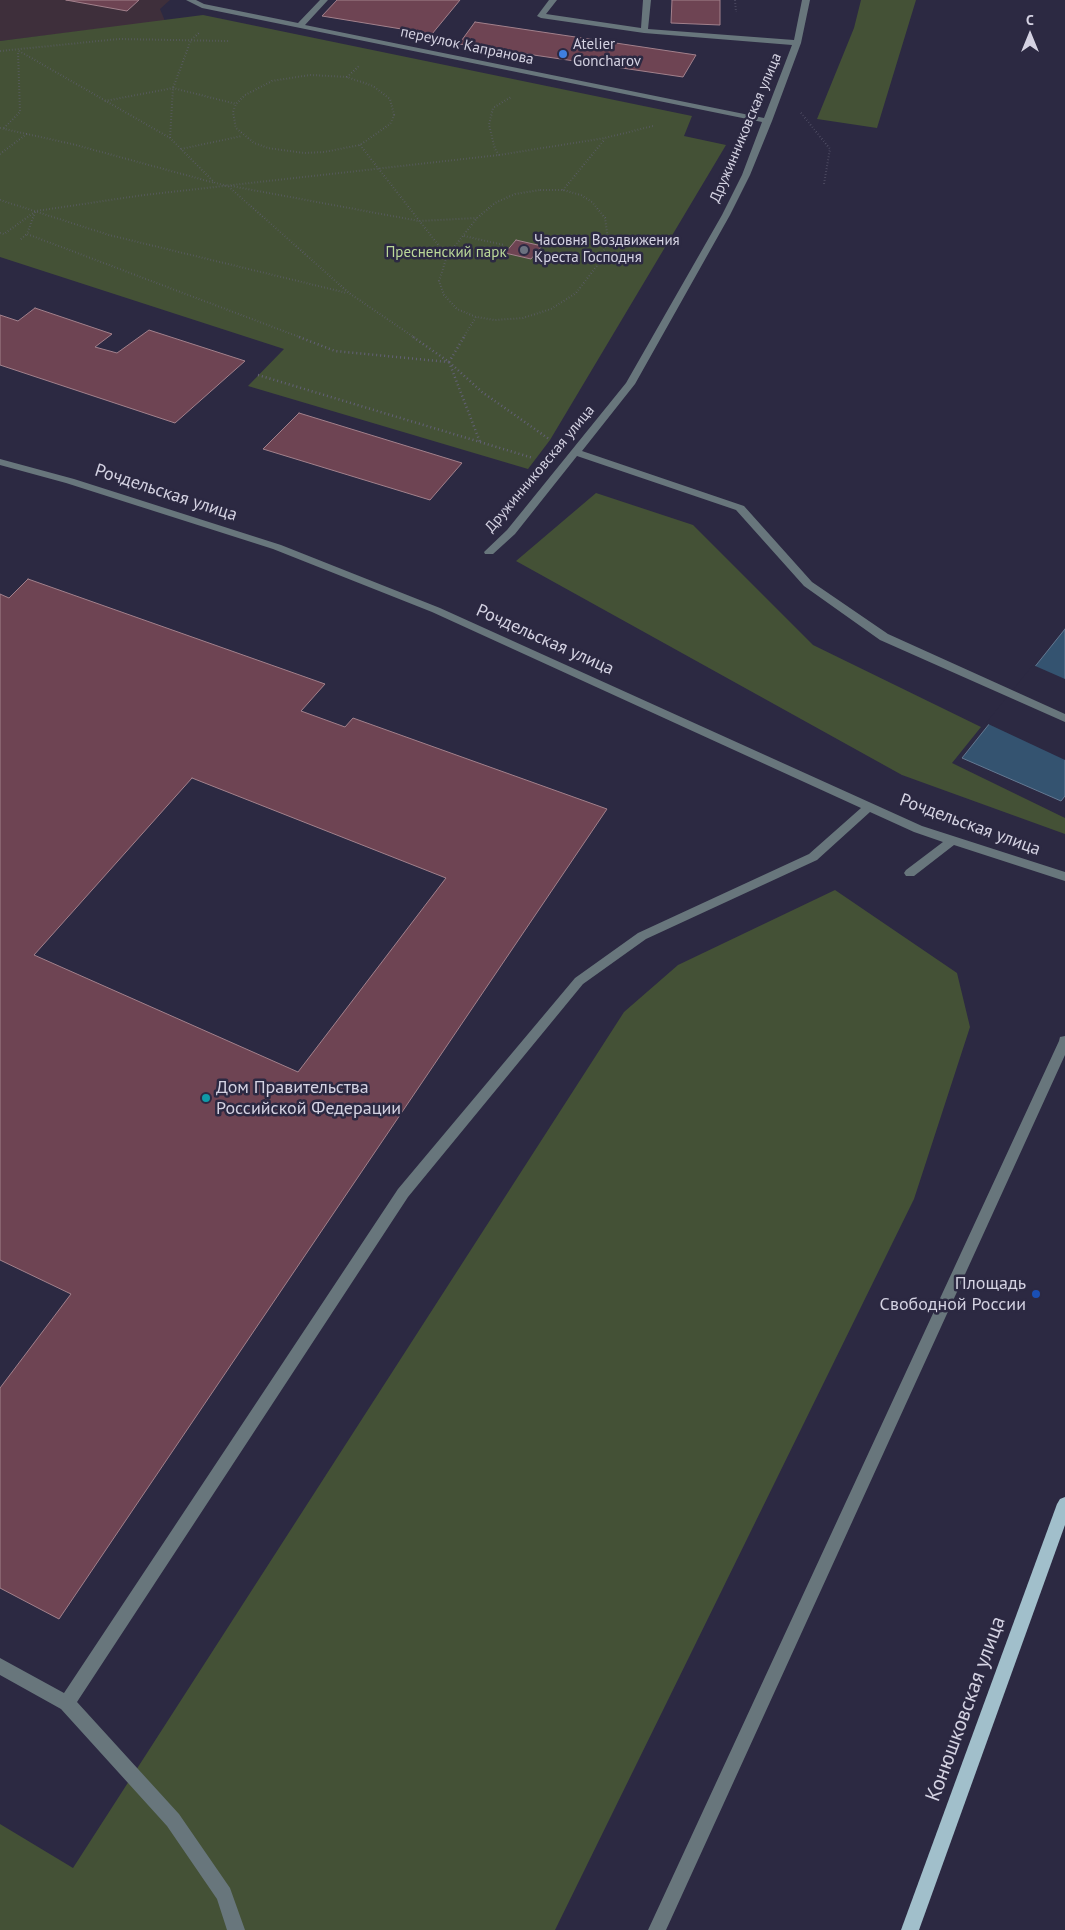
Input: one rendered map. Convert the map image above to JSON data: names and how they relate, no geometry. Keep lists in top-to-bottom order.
{
  "streets": {
    "main road": ["Конюшковская улица"],
    "street": ["переулок Капранова", "Дружинниковская улица", "Рочдельская улица"]
  },
  "crossings": [
    ["переулок Капранова", "Дружинниковская улица"]
  ],
  "parks": ["Пресненский парк"],
  "places": [
    "Atelier Goncharov",
    "Часовня Воздвижения Креста Господня",
    "Дом Правительства Российской Федерации",
    "Площадь Свободной России"
  ],
  "north": "top"
}
